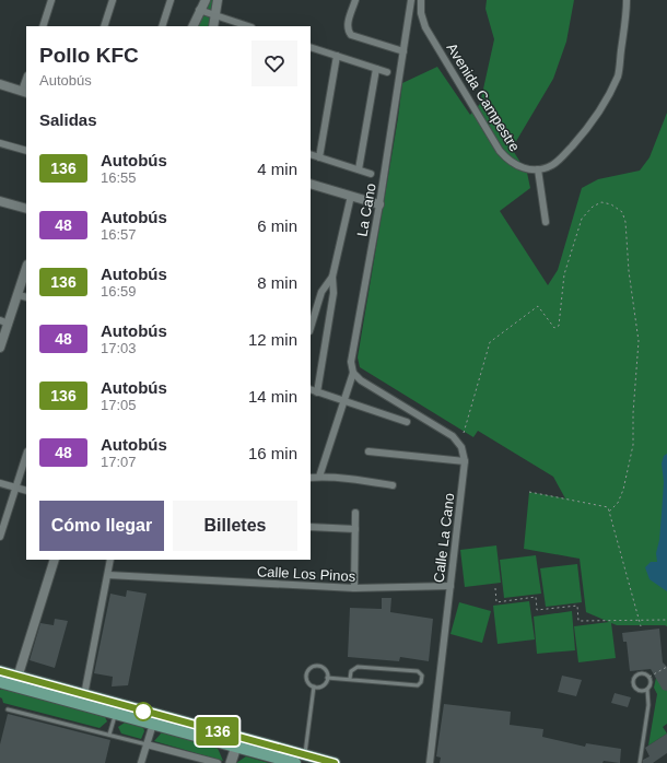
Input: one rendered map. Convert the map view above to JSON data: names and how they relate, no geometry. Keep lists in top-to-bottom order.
{
  "streets": {
    "street": [
      "Avenida Campestre",
      "La Cano",
      "Calle La Cano",
      "Calle Los Pinos"
    ]
  },
  "crossings": [
    ["La Cano", "Calle La Cano"],
    ["Calle La Cano", "Calle Los Pinos"]
  ],
  "lines": ["bus line 136"],
  "page": {
    "on_map": "136",
    "heading": [
      ["Pollo KFC", "Autobús"],
      "Salidas"
    ],
    "list": [
      {
        "mark": "136",
        "name": "Autobús",
        "note": "16:55",
        "value": "4 min"
      },
      {
        "mark": "48",
        "name": "Autobús",
        "note": "16:57",
        "value": "6 min"
      },
      {
        "mark": "136",
        "name": "Autobús",
        "note": "16:59",
        "value": "8 min"
      },
      {
        "mark": "48",
        "name": "Autobús",
        "note": "17:03",
        "value": "12 min"
      },
      {
        "mark": "136",
        "name": "Autobús",
        "note": "17:05",
        "value": "14 min"
      },
      {
        "mark": "48",
        "name": "Autobús",
        "note": "17:07",
        "value": "16 min"
      }
    ],
    "buttons": ["Cómo llegar", "Billetes"]
  }
}
